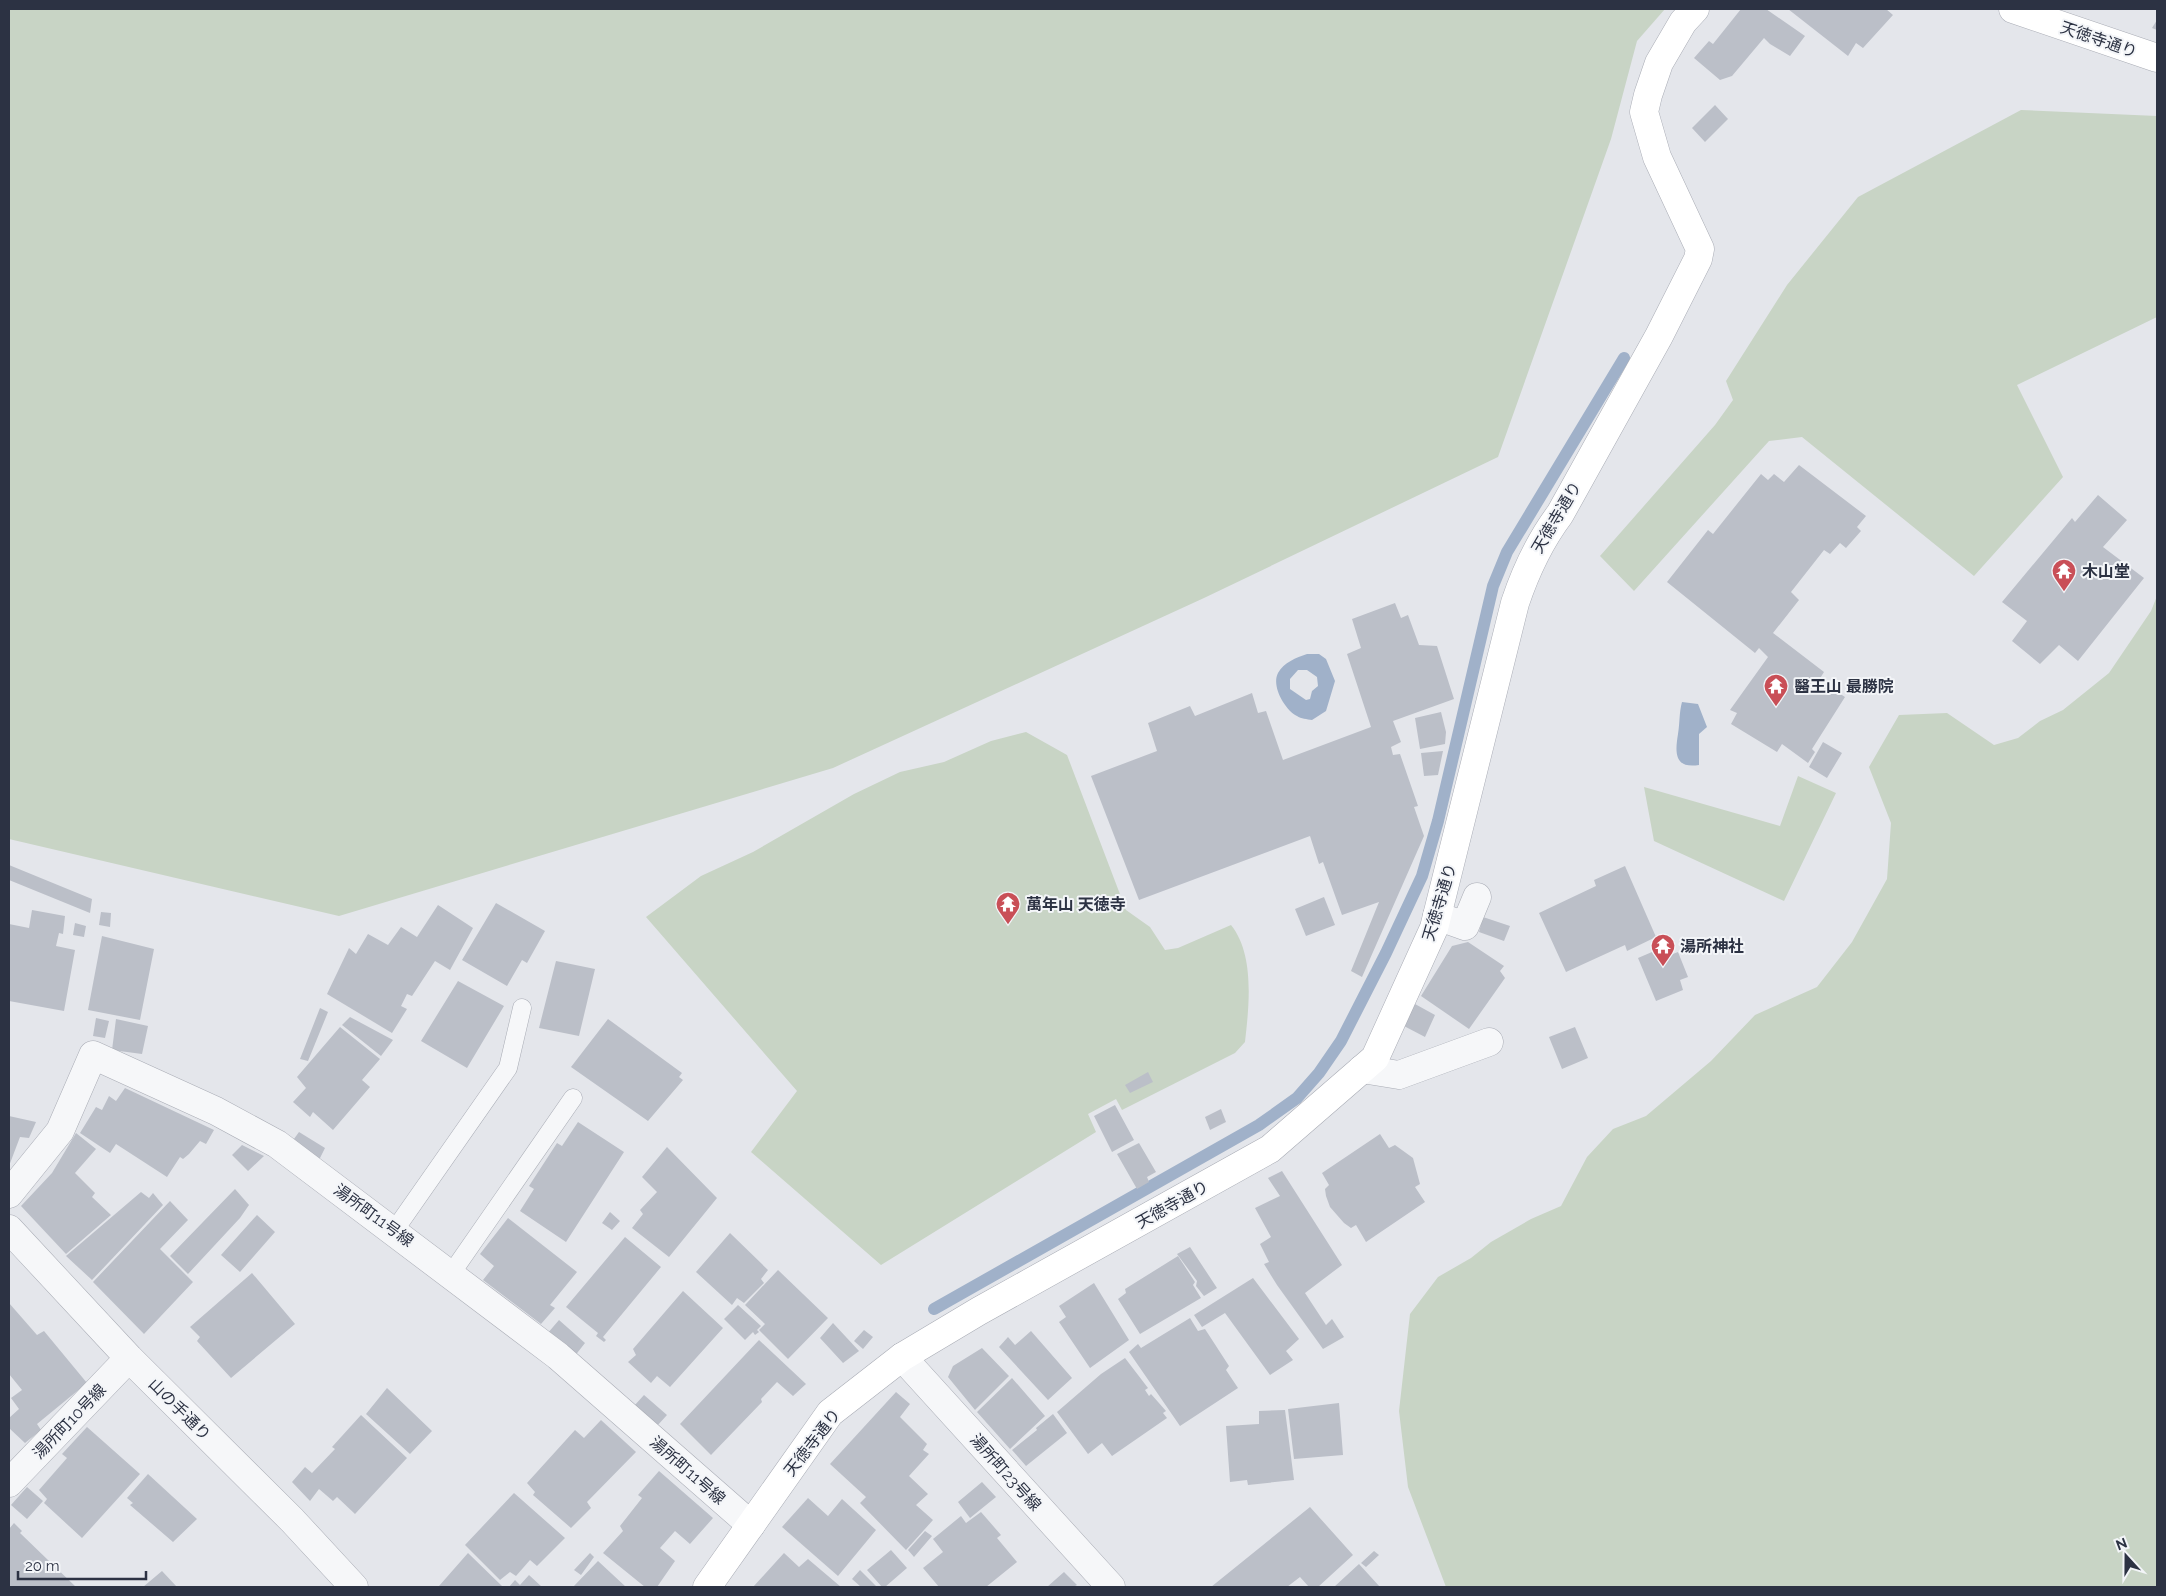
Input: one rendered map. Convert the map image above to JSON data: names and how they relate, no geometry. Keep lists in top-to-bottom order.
{
  "streets": {
    "street": [
      "天徳寺通り",
      "湯所町11号線",
      "山の手通り",
      "湯所町10号線",
      "湯所町23号線"
    ]
  },
  "crossings": [
    ["天徳寺通り", "湯所町11号線"],
    ["天徳寺通り", "湯所町23号線"],
    ["山の手通り", "湯所町10号線"]
  ],
  "places": {
    "temple": [
      "木山堂",
      "醫王山 最勝院",
      "萬年山 天徳寺",
      "湯所神社"
    ]
  },
  "scale_bar": "20 m",
  "north": "top"
}
